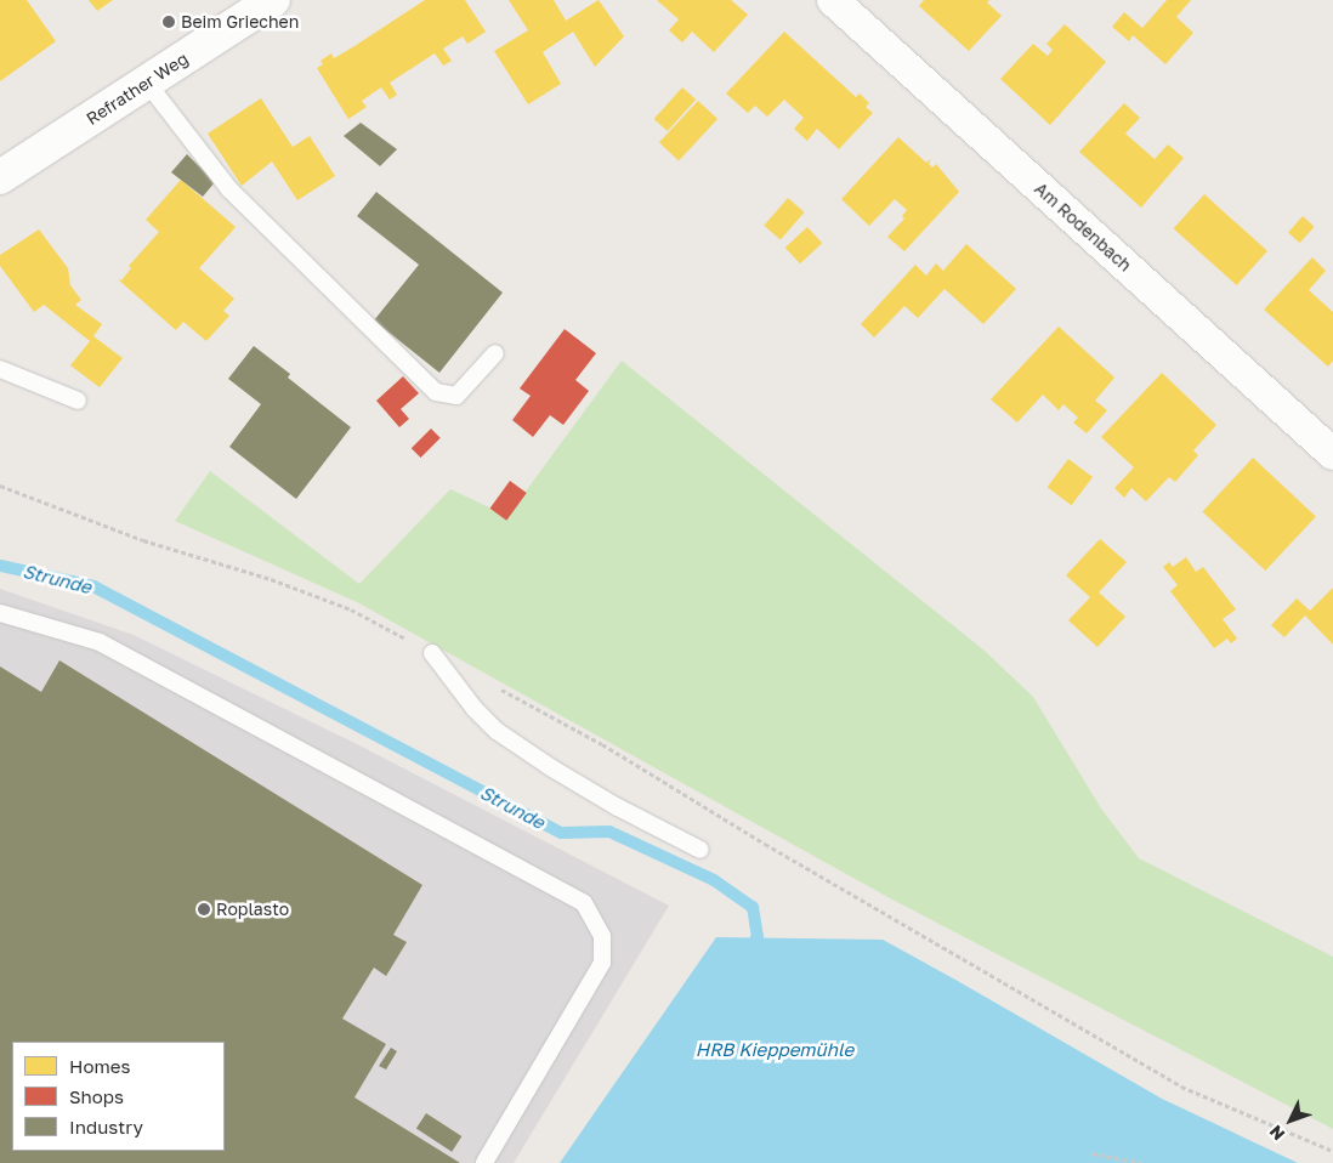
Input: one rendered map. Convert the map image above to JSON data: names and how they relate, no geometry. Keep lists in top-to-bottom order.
{
  "streets": {
    "main road": ["Refrather Weg"],
    "street": ["Am Rodenbach"]
  },
  "water": ["Strunde", "HRB Kieppemühle"],
  "places": ["Beim Griechen", "Roplasto"],
  "legend": ["Homes", "Shops", "Industry"],
  "north": "bottom left"
}
